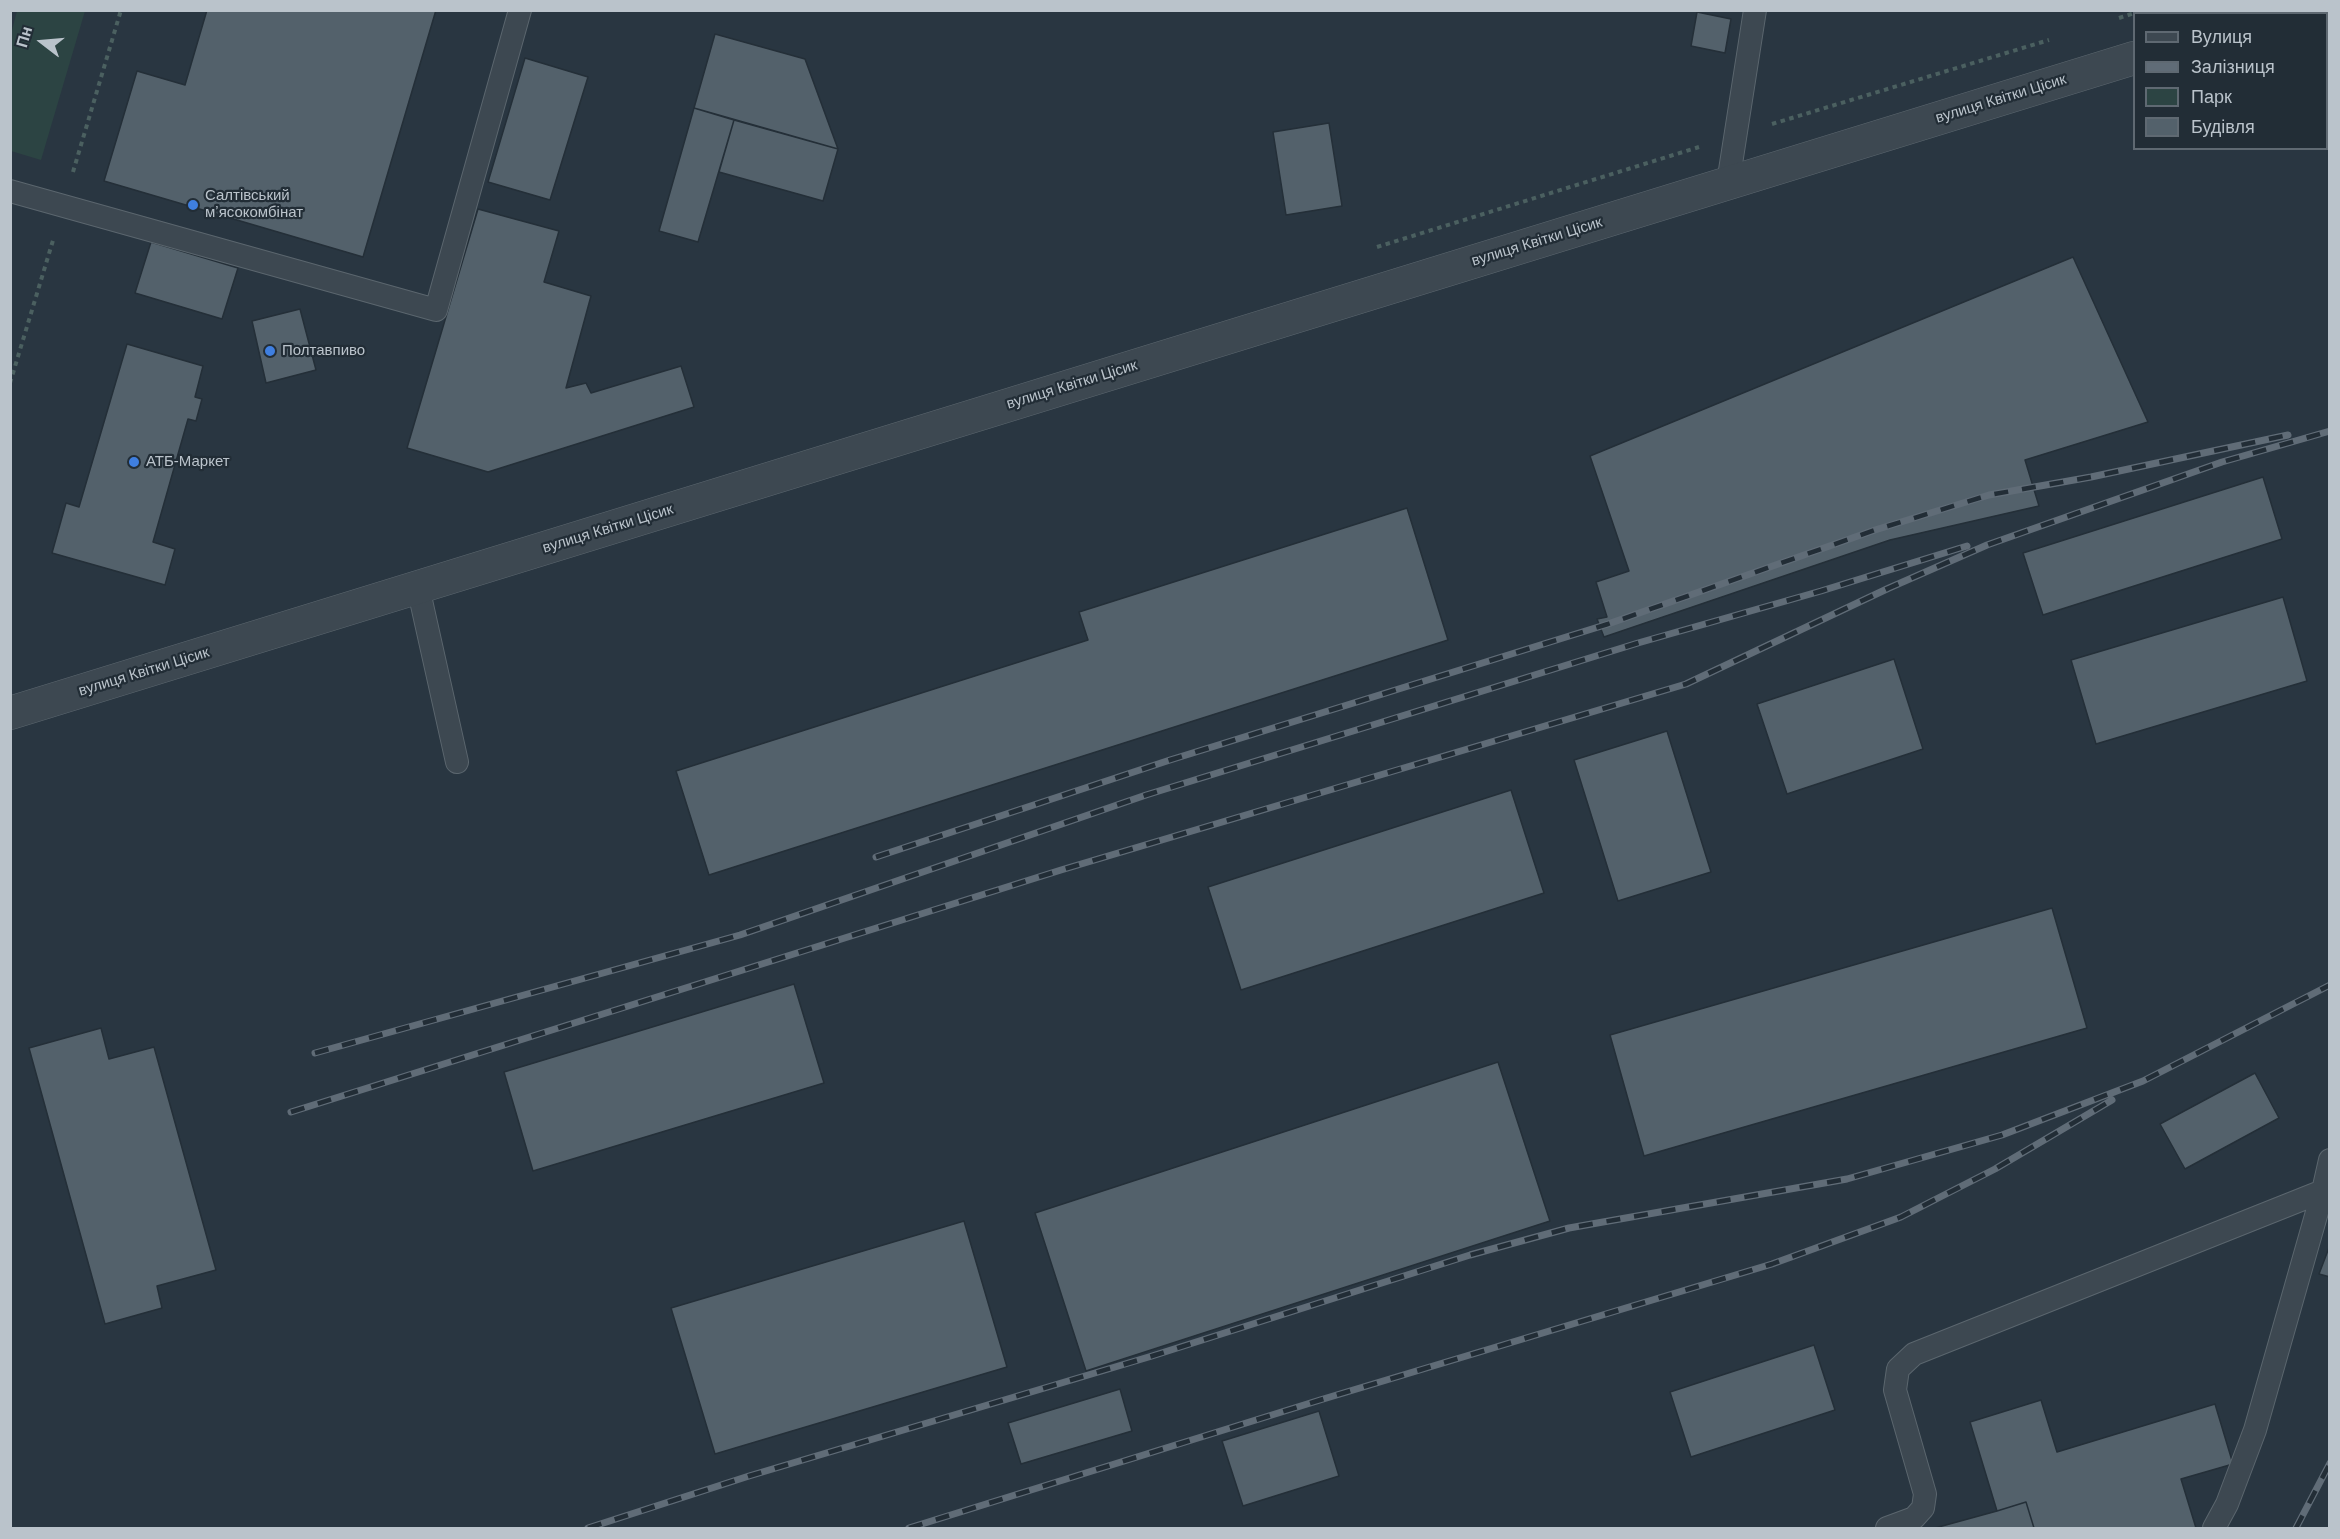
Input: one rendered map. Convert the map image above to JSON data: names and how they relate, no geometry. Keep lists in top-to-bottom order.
{
  "streets": {
    "street": ["вулиця Квітки Цісик"]
  },
  "places": ["Салтівський мʼясокомбінат", "Полтавпиво", "АТБ-Маркет"],
  "legend": [
    "Вулиця",
    "Залізниця",
    "Парк",
    "Будівля"
  ],
  "north": "left"
}
